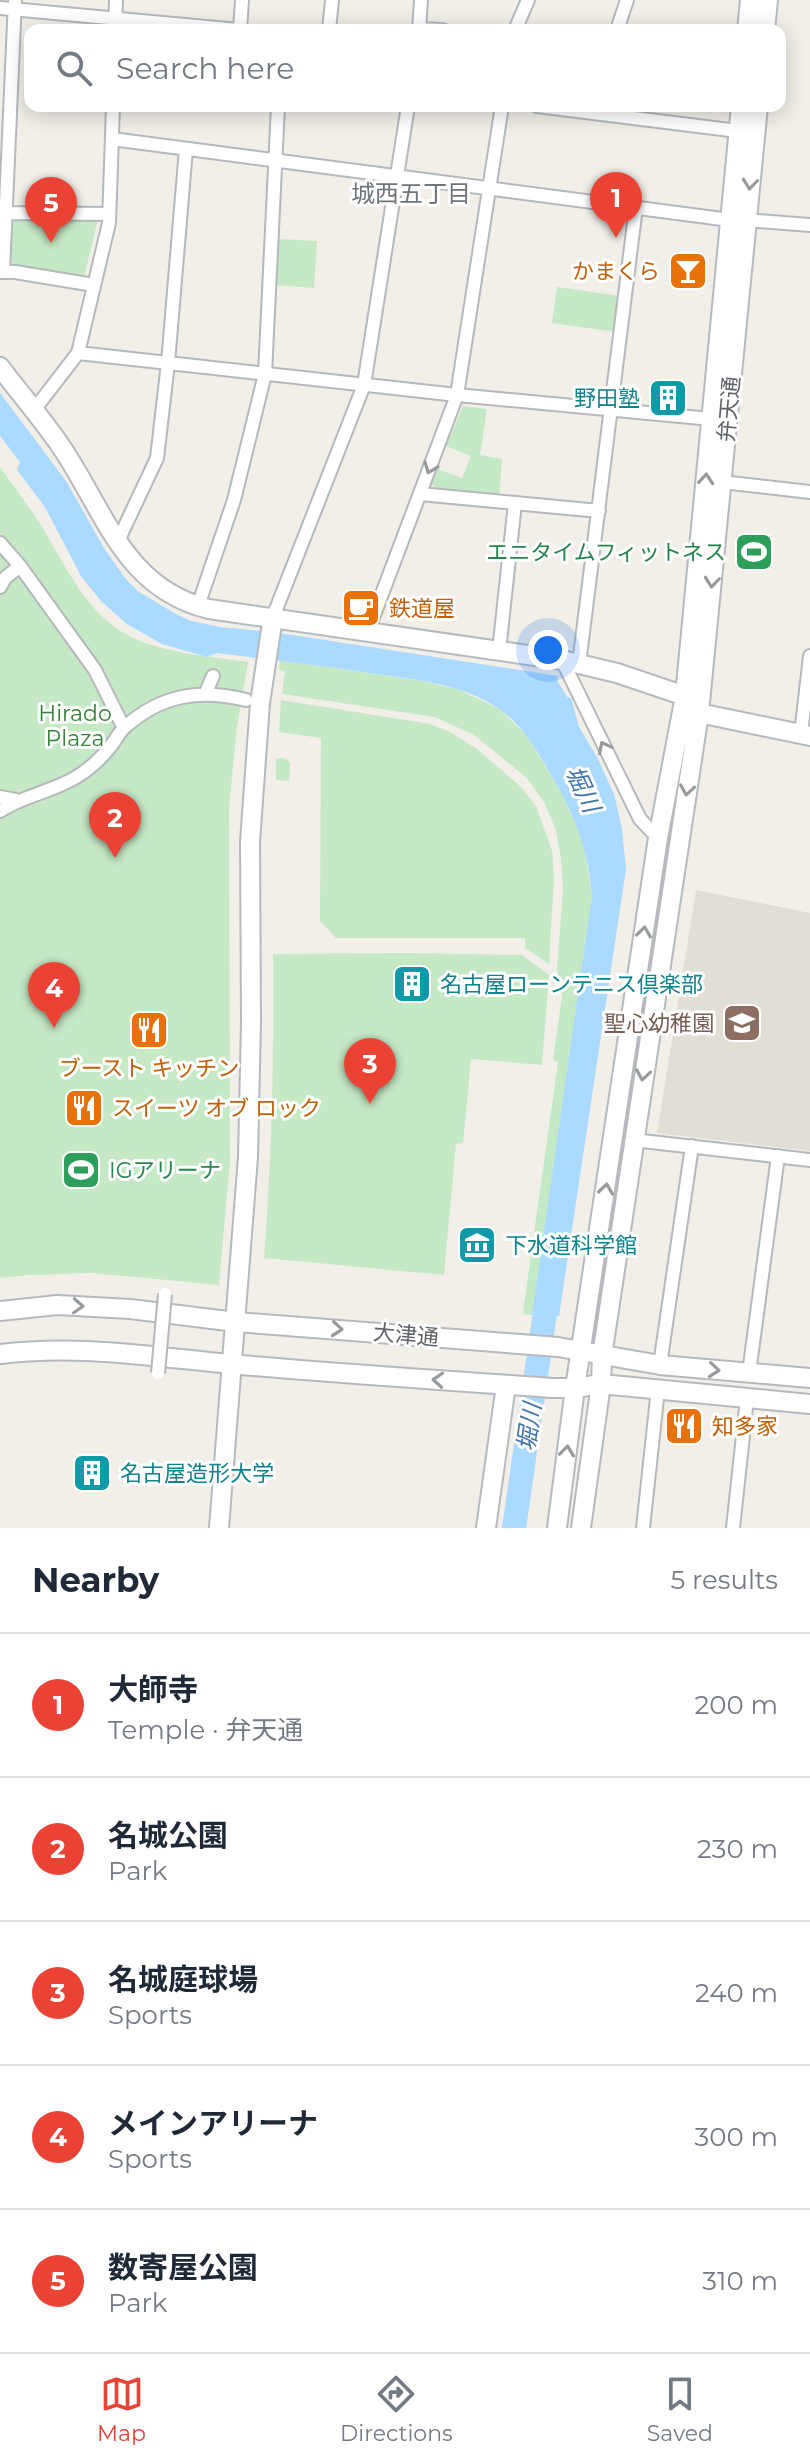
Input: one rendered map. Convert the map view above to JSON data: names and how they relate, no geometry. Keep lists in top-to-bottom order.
{
  "streets": {
    "street": ["弁天通", "大津通"]
  },
  "crossings": [
    ["弁天通", "大津通"]
  ],
  "districts": ["城西五丁目"],
  "water": ["堀川"],
  "parks": ["Hirado Plaza"],
  "places": {
    "bar": ["かまくら"],
    "building": ["野田塾", "名古屋ローンテニス倶楽部", "名古屋造形大学"],
    "sports": ["エニタイムフィットネス", "IGアリーナ"],
    "cafe": ["鉄道屋"],
    "school or university": ["聖心幼稚園"],
    "restaurant": ["ブースト キッチン", "スイーツ オブ ロック", "知多家"],
    "museum": ["下水道科学館"]
  },
  "page": {
    "search": "Search here",
    "pins": [
      "1",
      "5",
      "2",
      "4",
      "3"
    ],
    "heading": ["Nearby", "5 results"],
    "list": [
      {
        "mark": "1",
        "name": "大師寺",
        "note": "Temple · 弁天通",
        "value": "200 m"
      },
      {
        "mark": "2",
        "name": "名城公園",
        "note": "Park",
        "value": "230 m"
      },
      {
        "mark": "3",
        "name": "名城庭球場",
        "note": "Sports",
        "value": "240 m"
      },
      {
        "mark": "4",
        "name": "メインアリーナ",
        "note": "Sports",
        "value": "300 m"
      },
      {
        "mark": "5",
        "name": "数寄屋公園",
        "note": "Park",
        "value": "310 m"
      }
    ],
    "nav": ["Map", "Directions", "Saved"]
  }
}
